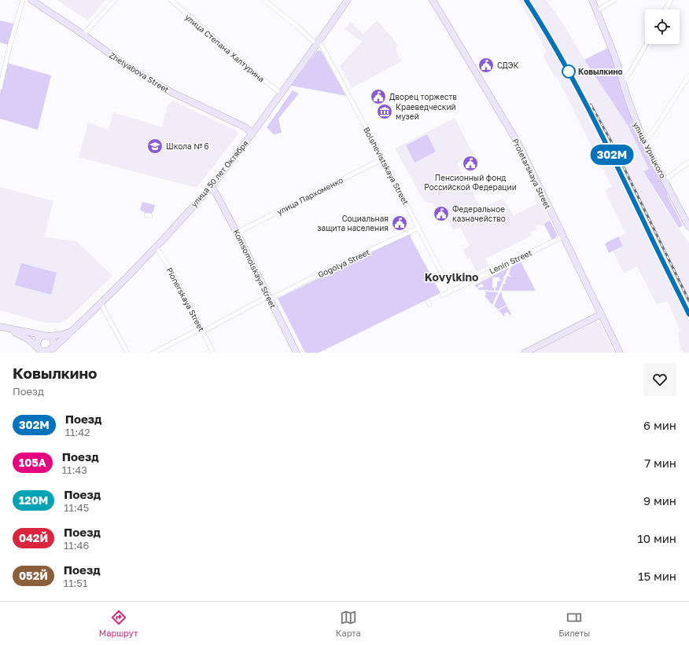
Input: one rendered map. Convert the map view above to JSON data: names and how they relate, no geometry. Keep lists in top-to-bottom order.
{
  "streets": {
    "street": [
      "улица Степана Халтурина",
      "Zhelyabova Street",
      "улица Урицкого",
      "Bolshevistskaya Street",
      "улица 50 лет Октября",
      "Proletarskaya Street",
      "улица Пархоменко",
      "Lenin Street",
      "Gogolya Street",
      "Komsomolskaya Street",
      "Pionerskaya Street"
    ]
  },
  "crossings": [
    ["улица Степана Халтурина", "улица 50 лет Октября"],
    ["Zhelyabova Street", "улица 50 лет Октября"],
    ["Bolshevistskaya Street", "улица 50 лет Октября"],
    ["Bolshevistskaya Street", "улица Пархоменко"],
    ["Bolshevistskaya Street", "Lenin Street"],
    ["Bolshevistskaya Street", "Gogolya Street"],
    ["улица 50 лет Октября", "Komsomolskaya Street"],
    ["улица 50 лет Октября", "Pionerskaya Street"],
    ["Proletarskaya Street", "Lenin Street"],
    ["улица Пархоменко", "Komsomolskaya Street"],
    ["Gogolya Street", "Komsomolskaya Street"],
    ["Gogolya Street", "Pionerskaya Street"]
  ],
  "districts": ["Kovylkino"],
  "places": {
    "public building": [
      "СДЭК",
      "Дворец торжеств",
      "Пенсионный фонд Российской Федерации",
      "Федеральное казначейство",
      "Социальная защита населения"
    ],
    "other": ["Ковылкино"],
    "museum": ["Краеведческий музей"],
    "school or university": ["Школа № 6"]
  },
  "page": {
    "on_map": "302М",
    "heading": ["Ковылкино", "Поезд"],
    "list": [
      {
        "mark": "302М",
        "name": "Поезд",
        "note": "11:42",
        "value": "6 мин"
      },
      {
        "mark": "105А",
        "name": "Поезд",
        "note": "11:43",
        "value": "7 мин"
      },
      {
        "mark": "120М",
        "name": "Поезд",
        "note": "11:45",
        "value": "9 мин"
      },
      {
        "mark": "042Й",
        "name": "Поезд",
        "note": "11:46",
        "value": "10 мин"
      },
      {
        "mark": "052Й",
        "name": "Поезд",
        "note": "11:51",
        "value": "15 мин"
      }
    ],
    "tabs": ["Маршрут", "Карта", "Билеты"]
  }
}
